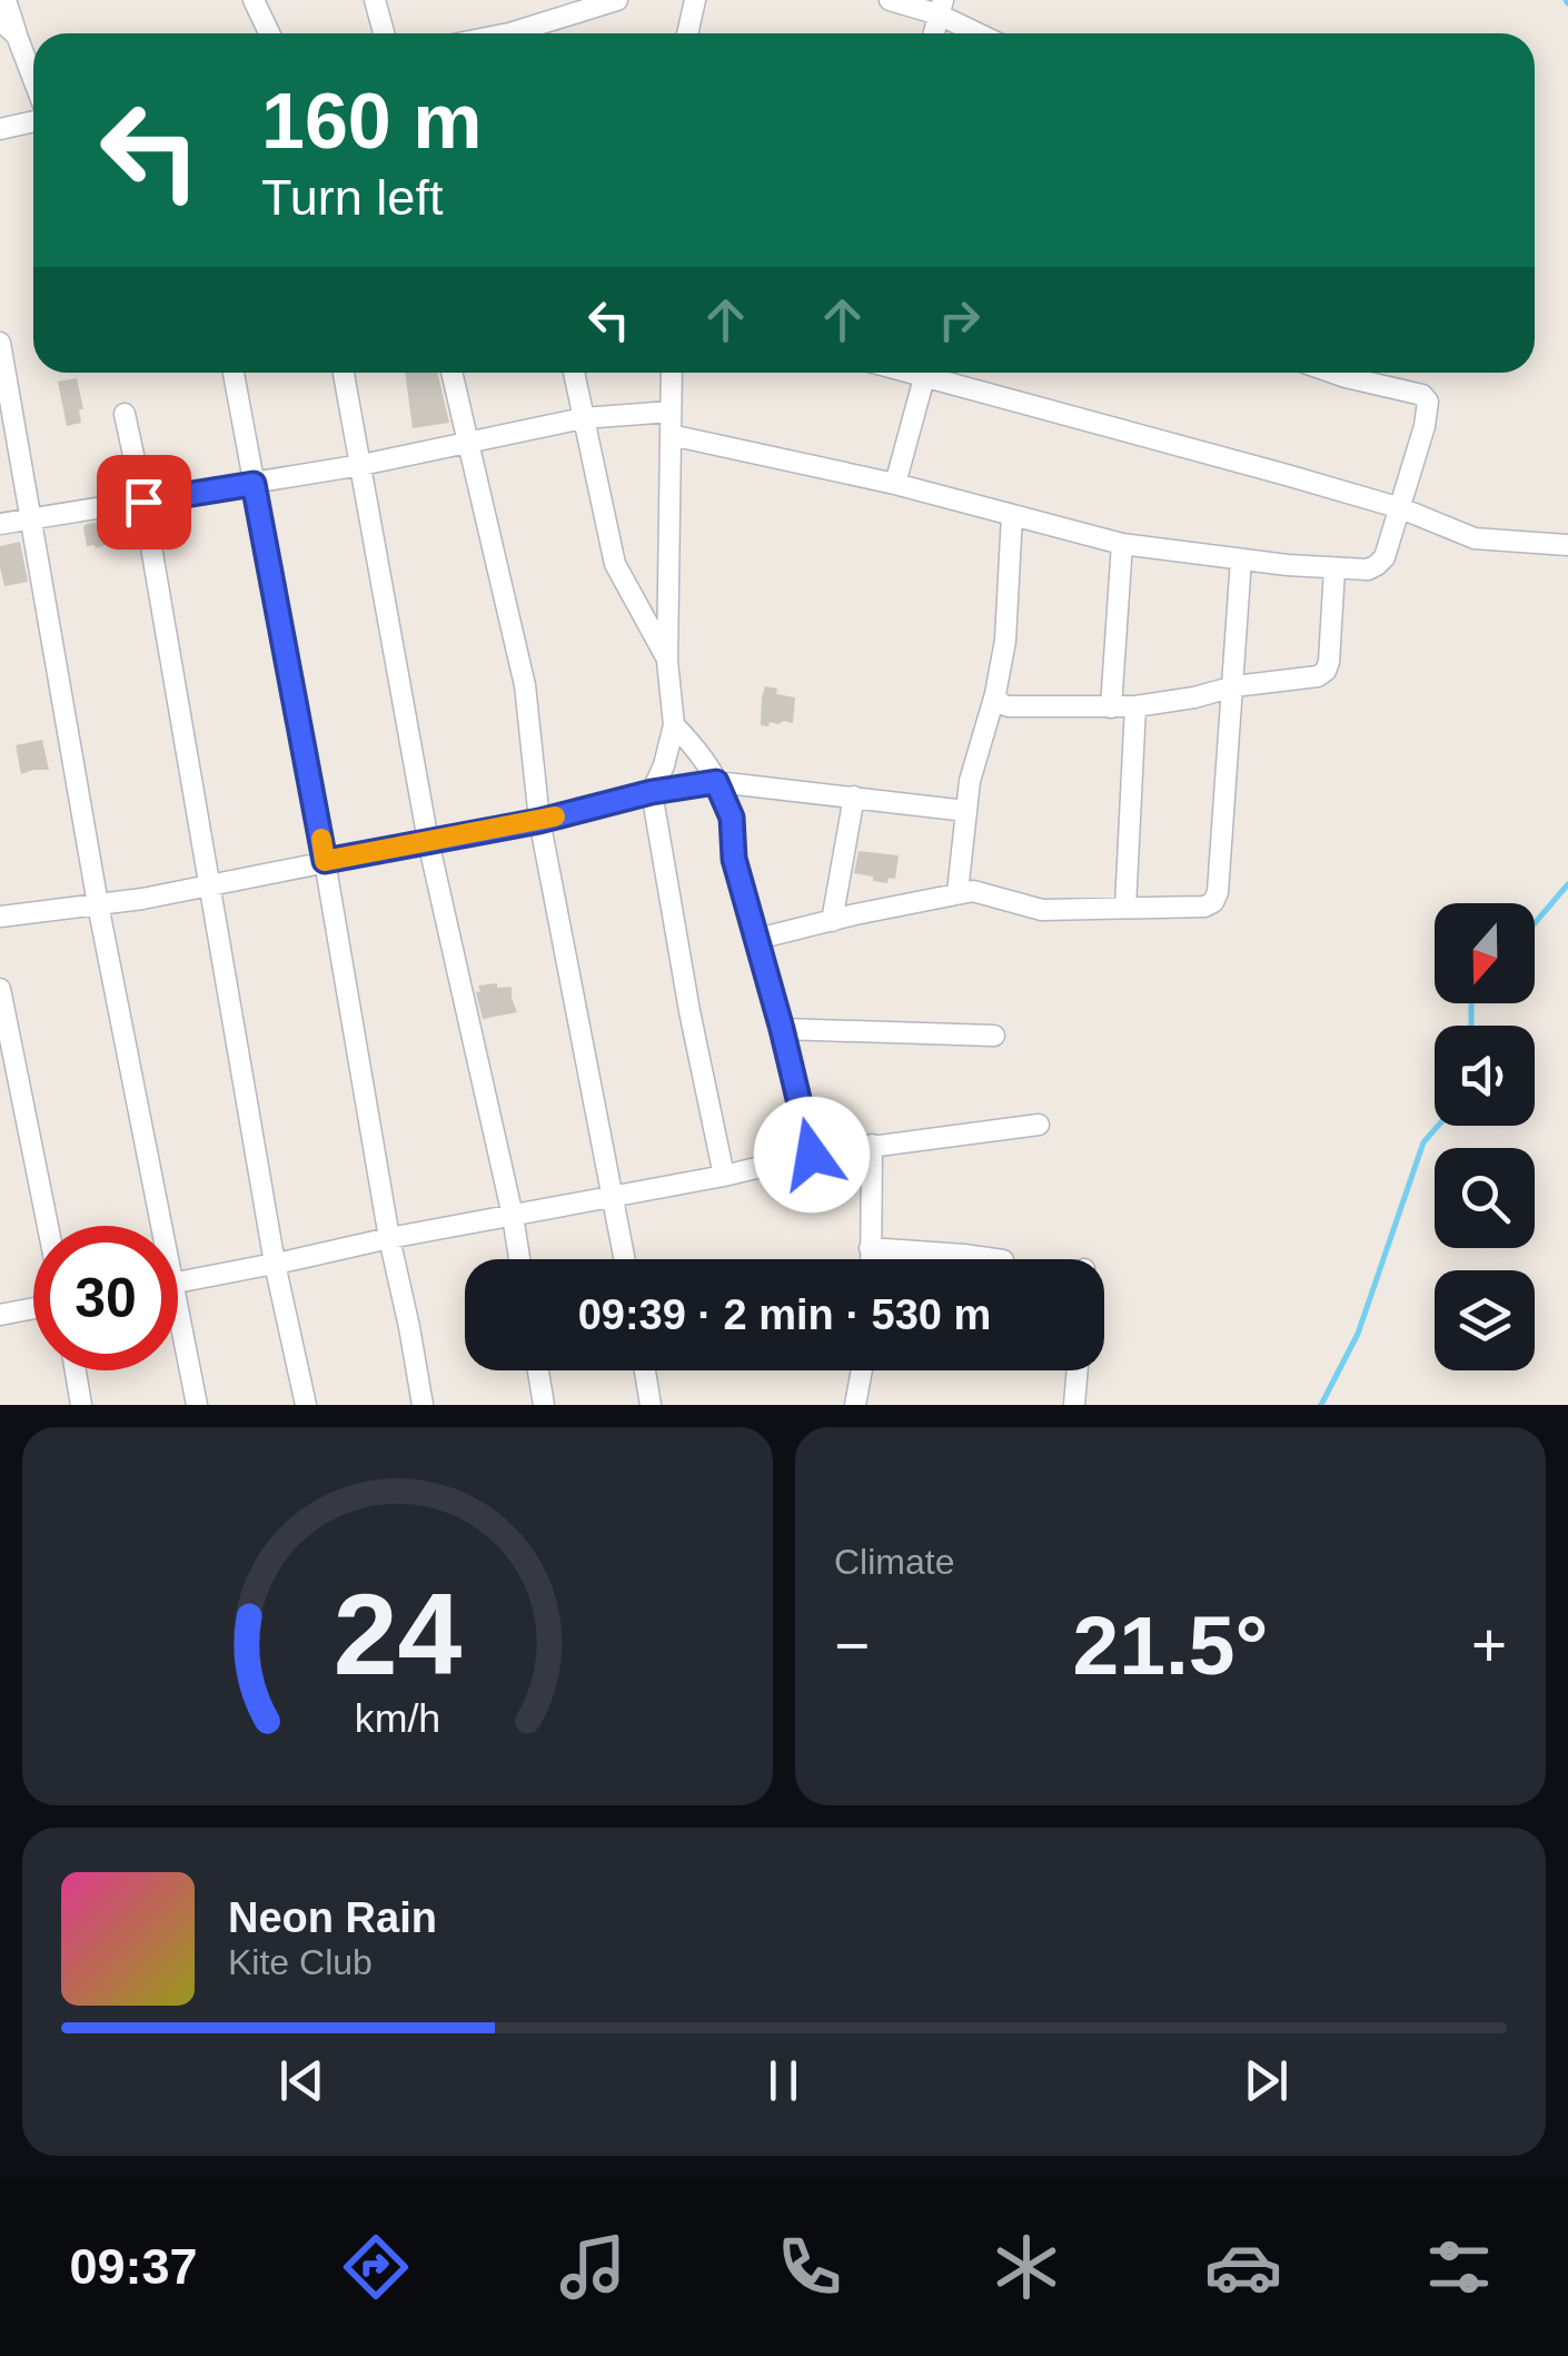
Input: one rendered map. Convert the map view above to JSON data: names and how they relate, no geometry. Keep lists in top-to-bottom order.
{
  "north": "bottom",
  "page": {
    "turn": ["160 m", "Turn left"],
    "limit": "30",
    "trip": "09:39 · 2 min · 530 m",
    "tile": "Climate",
    "heat": ["−", "21.5°", "+"],
    "song": ["Neon Rain", "Kite Club"],
    "tabs": "09:37",
    "gauge": ["24", "km/h"]
  }
}
